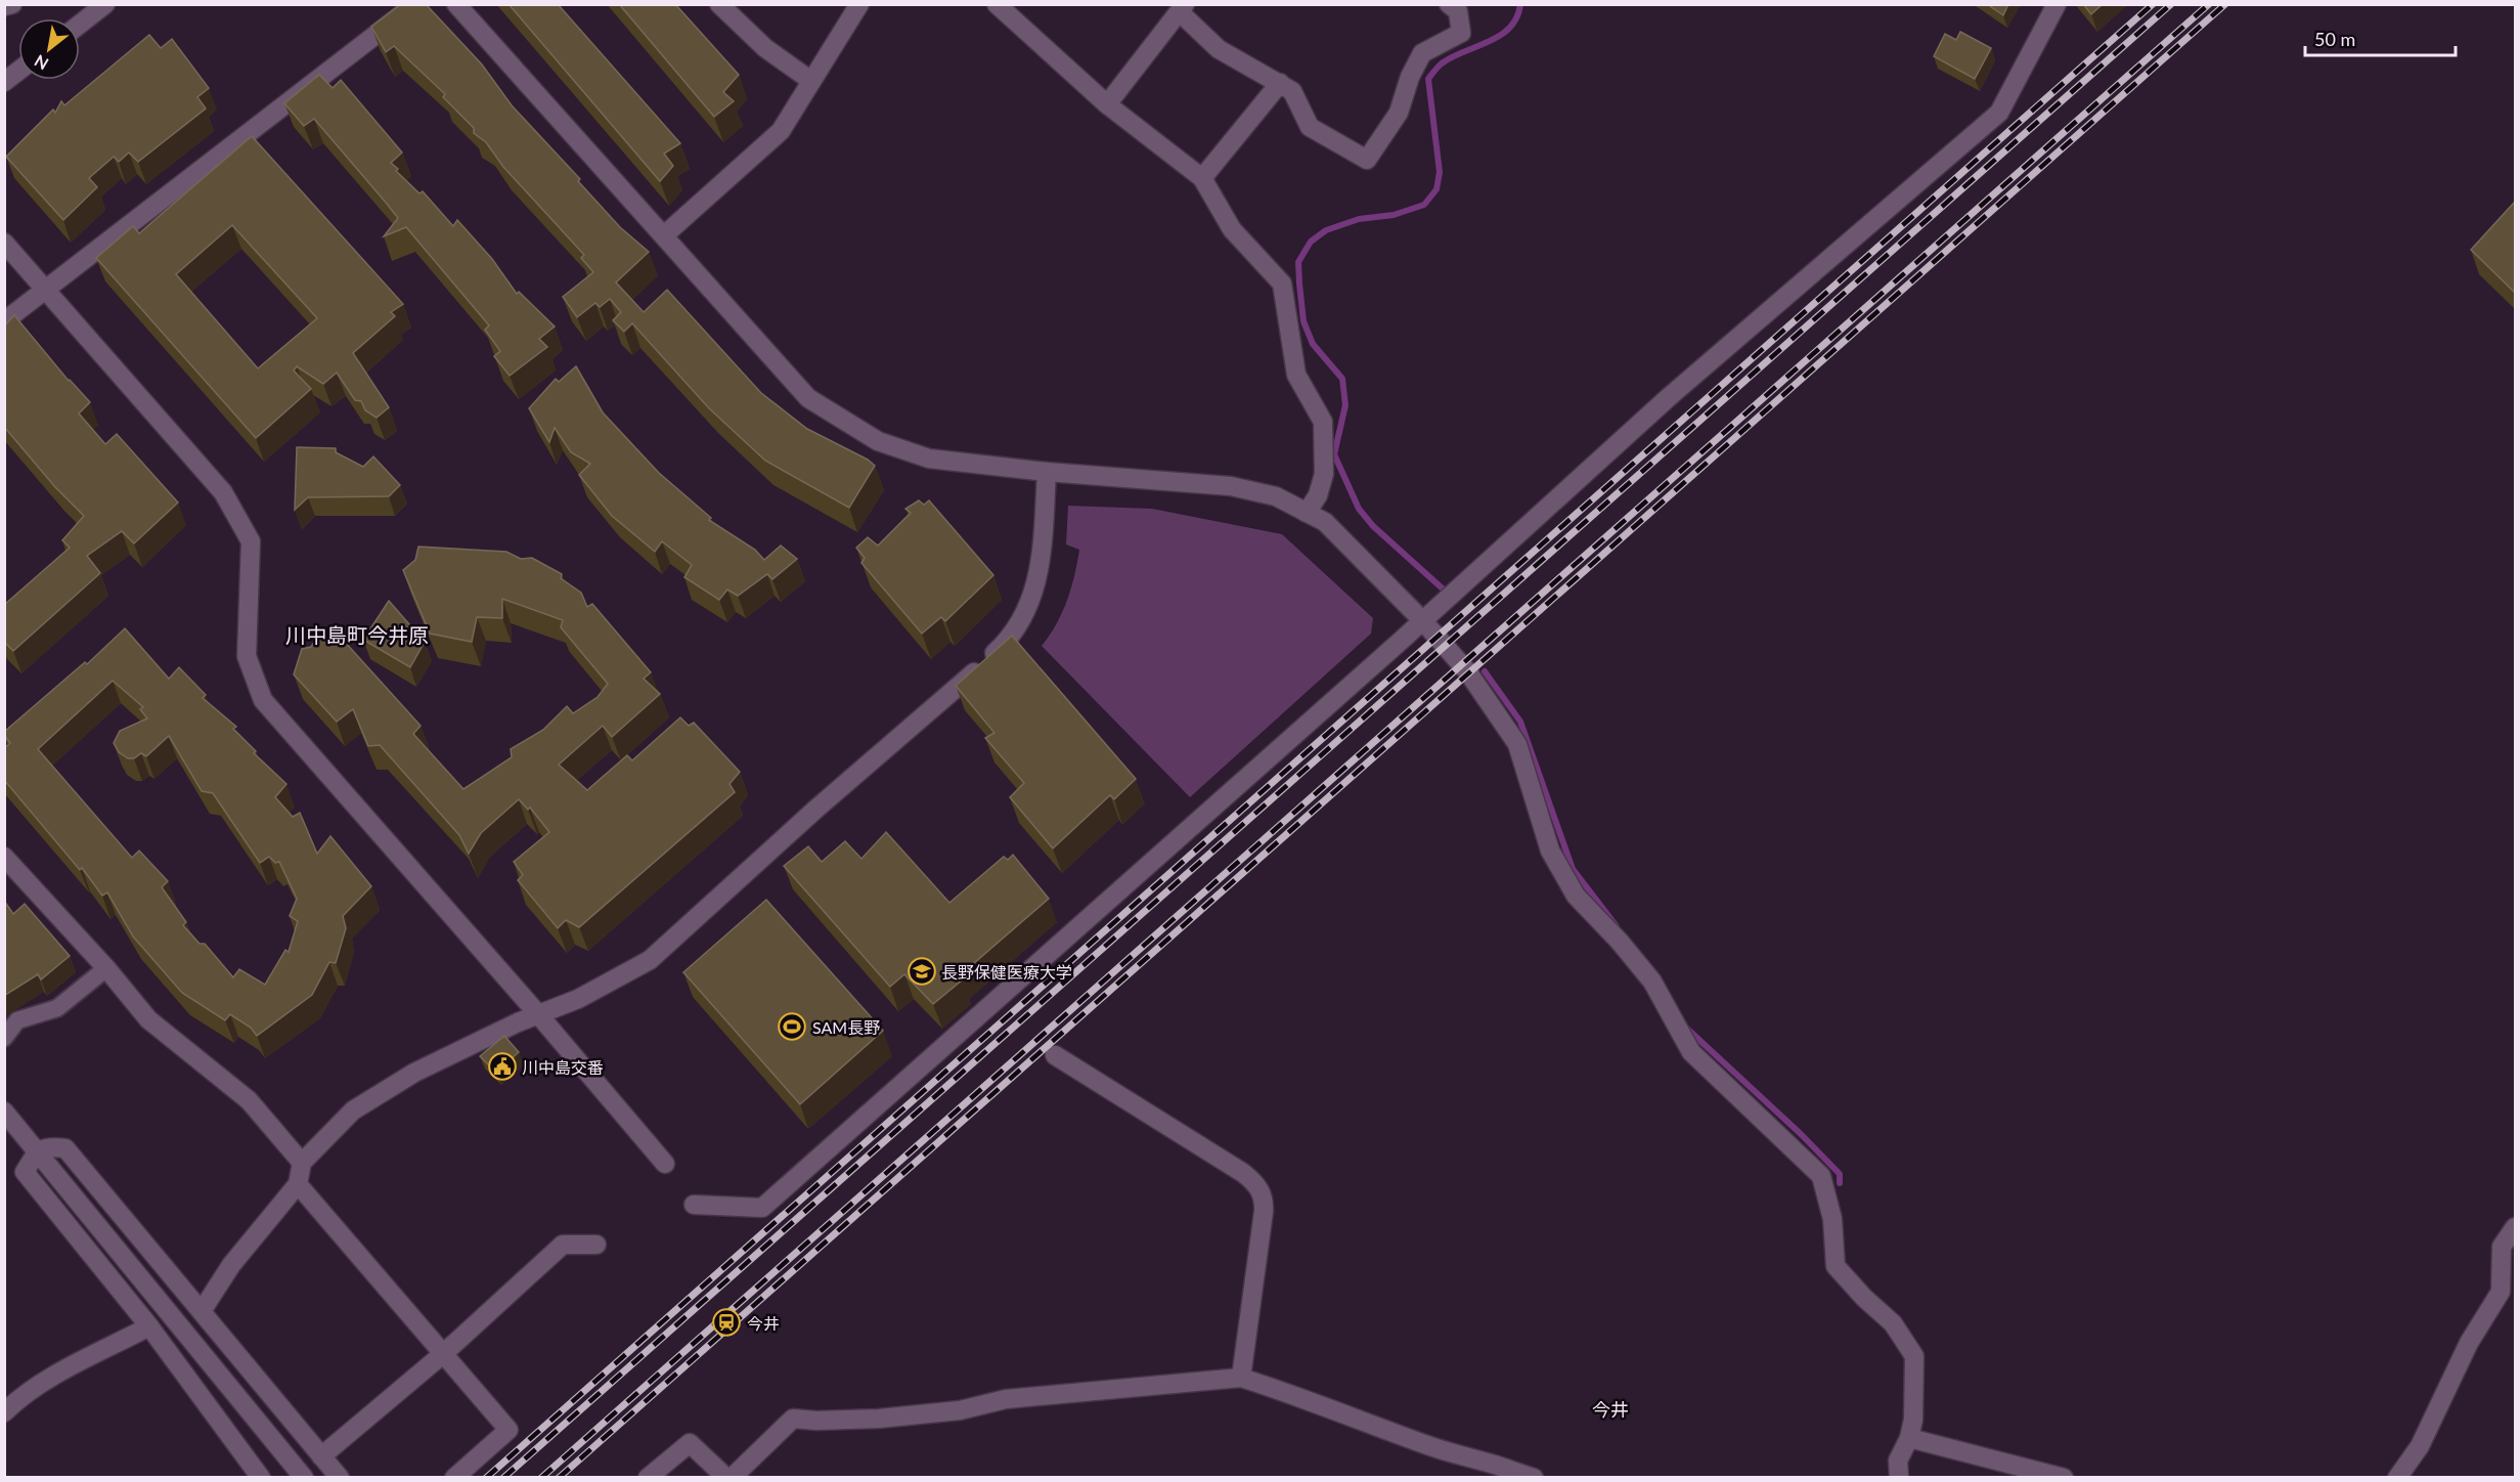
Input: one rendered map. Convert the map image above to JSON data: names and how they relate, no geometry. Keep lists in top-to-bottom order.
{
  "districts": ["川中島町今井原", "今井"],
  "places": {
    "school or university": ["長野保健医療大学"],
    "sports": ["SAM長野"],
    "public building": ["川中島交番"],
    "station": ["今井"]
  },
  "scale_bar": "50 m",
  "north": "bottom left"
}
